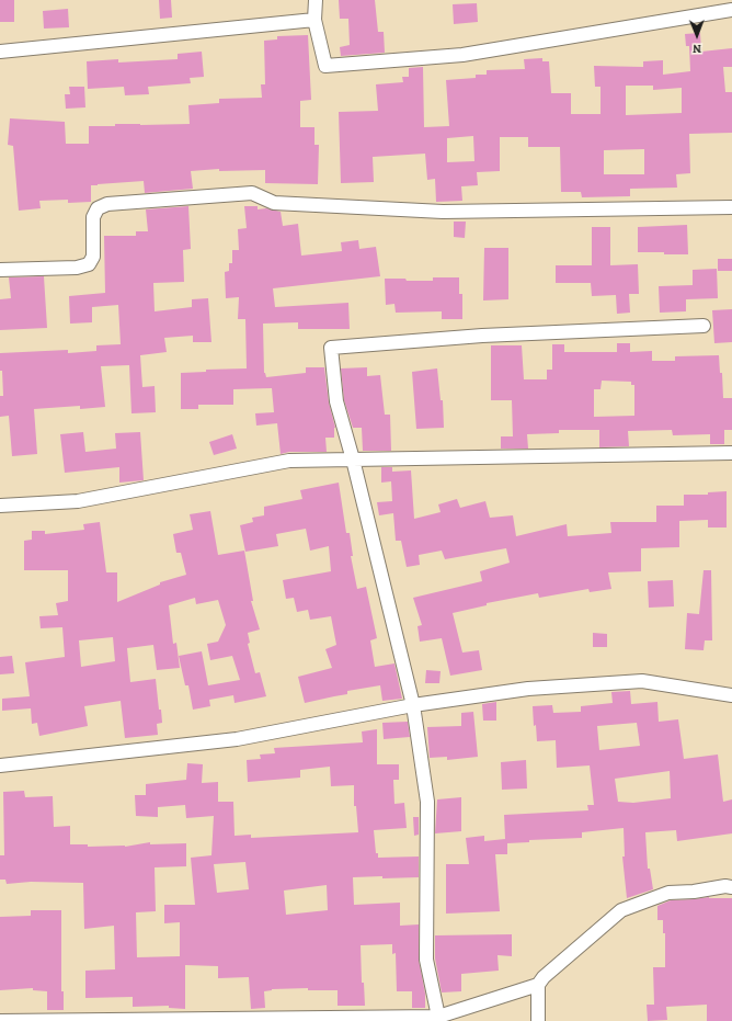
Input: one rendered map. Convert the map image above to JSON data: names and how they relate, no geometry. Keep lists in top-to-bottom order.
{
  "north": "bottom"
}
